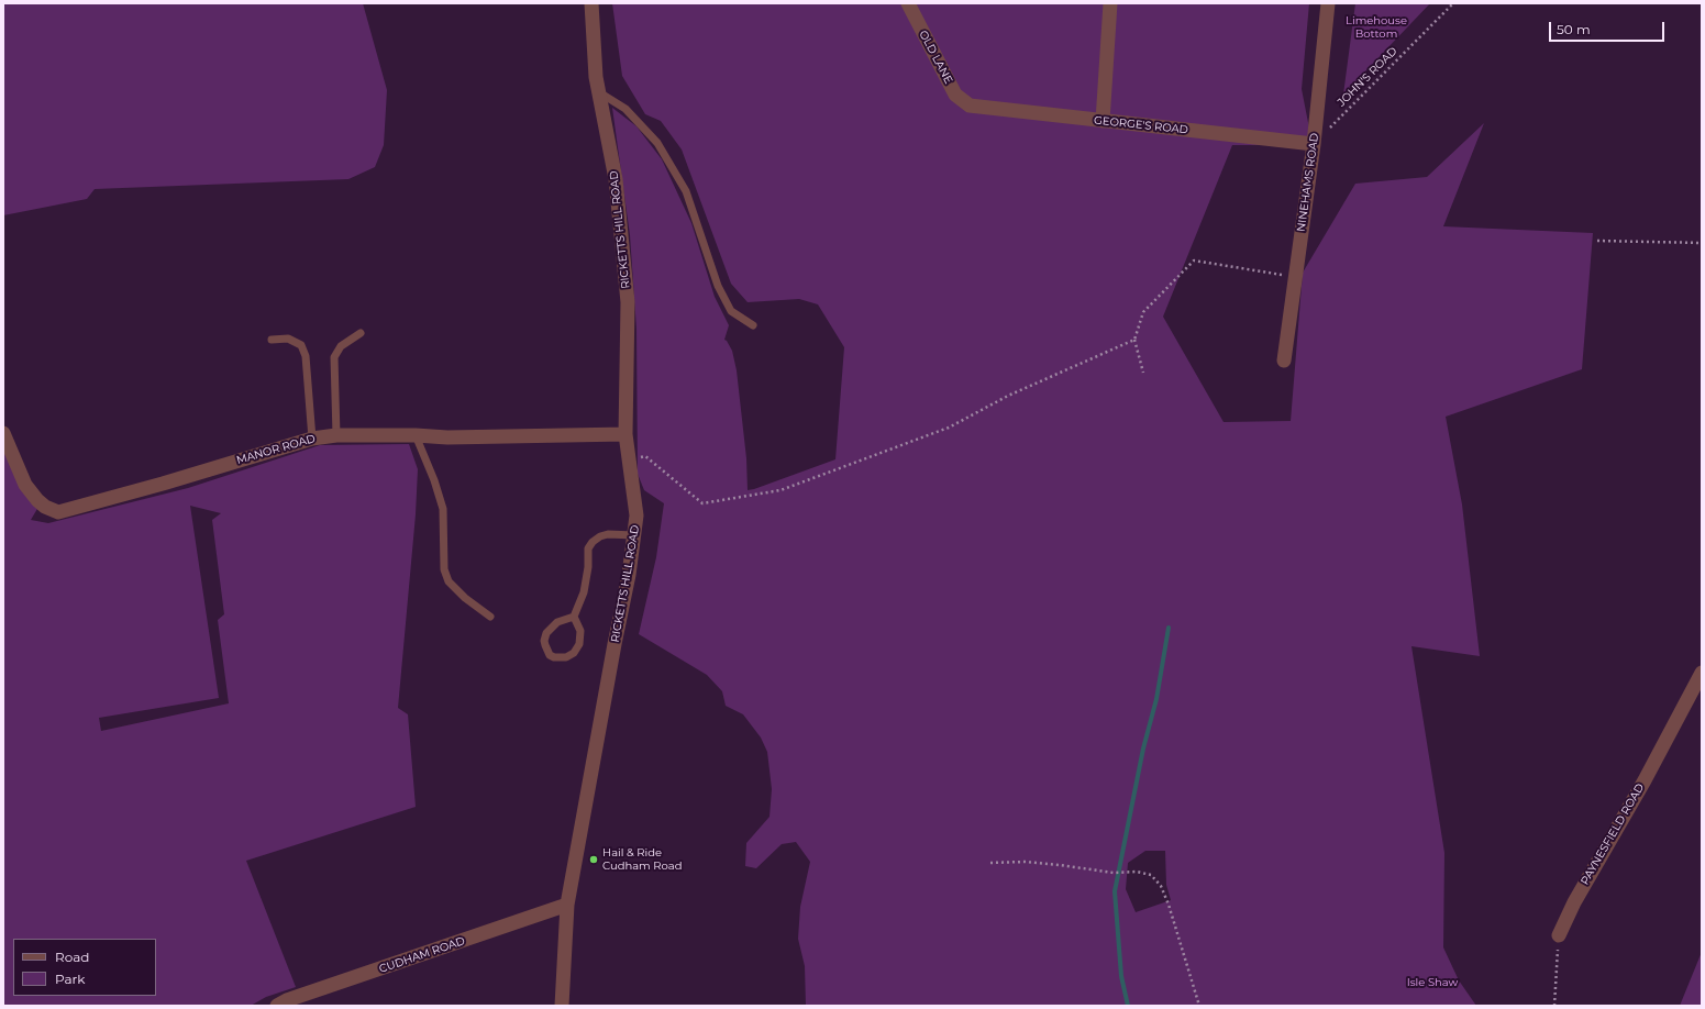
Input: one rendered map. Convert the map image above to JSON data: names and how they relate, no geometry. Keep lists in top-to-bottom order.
{
  "streets": {
    "street": [
      "OLD LANE",
      "GEORGE'S ROAD",
      "NINEHAMS ROAD",
      "RICKETTS HILL ROAD",
      "MANOR ROAD",
      "PAYNESFIELD ROAD",
      "CUDHAM ROAD"
    ],
    "path": ["JOHN'S ROAD"]
  },
  "crossings": [
    ["OLD LANE", "GEORGE'S ROAD"],
    ["JOHN'S ROAD", "GEORGE'S ROAD"],
    ["JOHN'S ROAD", "NINEHAMS ROAD"],
    ["GEORGE'S ROAD", "NINEHAMS ROAD"],
    ["RICKETTS HILL ROAD", "MANOR ROAD"],
    ["RICKETTS HILL ROAD", "CUDHAM ROAD"]
  ],
  "parks": ["Limehouse Bottom", "Isle Shaw"],
  "places": ["Hail & Ride Cudham Road"],
  "legend": ["Road", "Park"],
  "scale_bar": "50 m"
}
